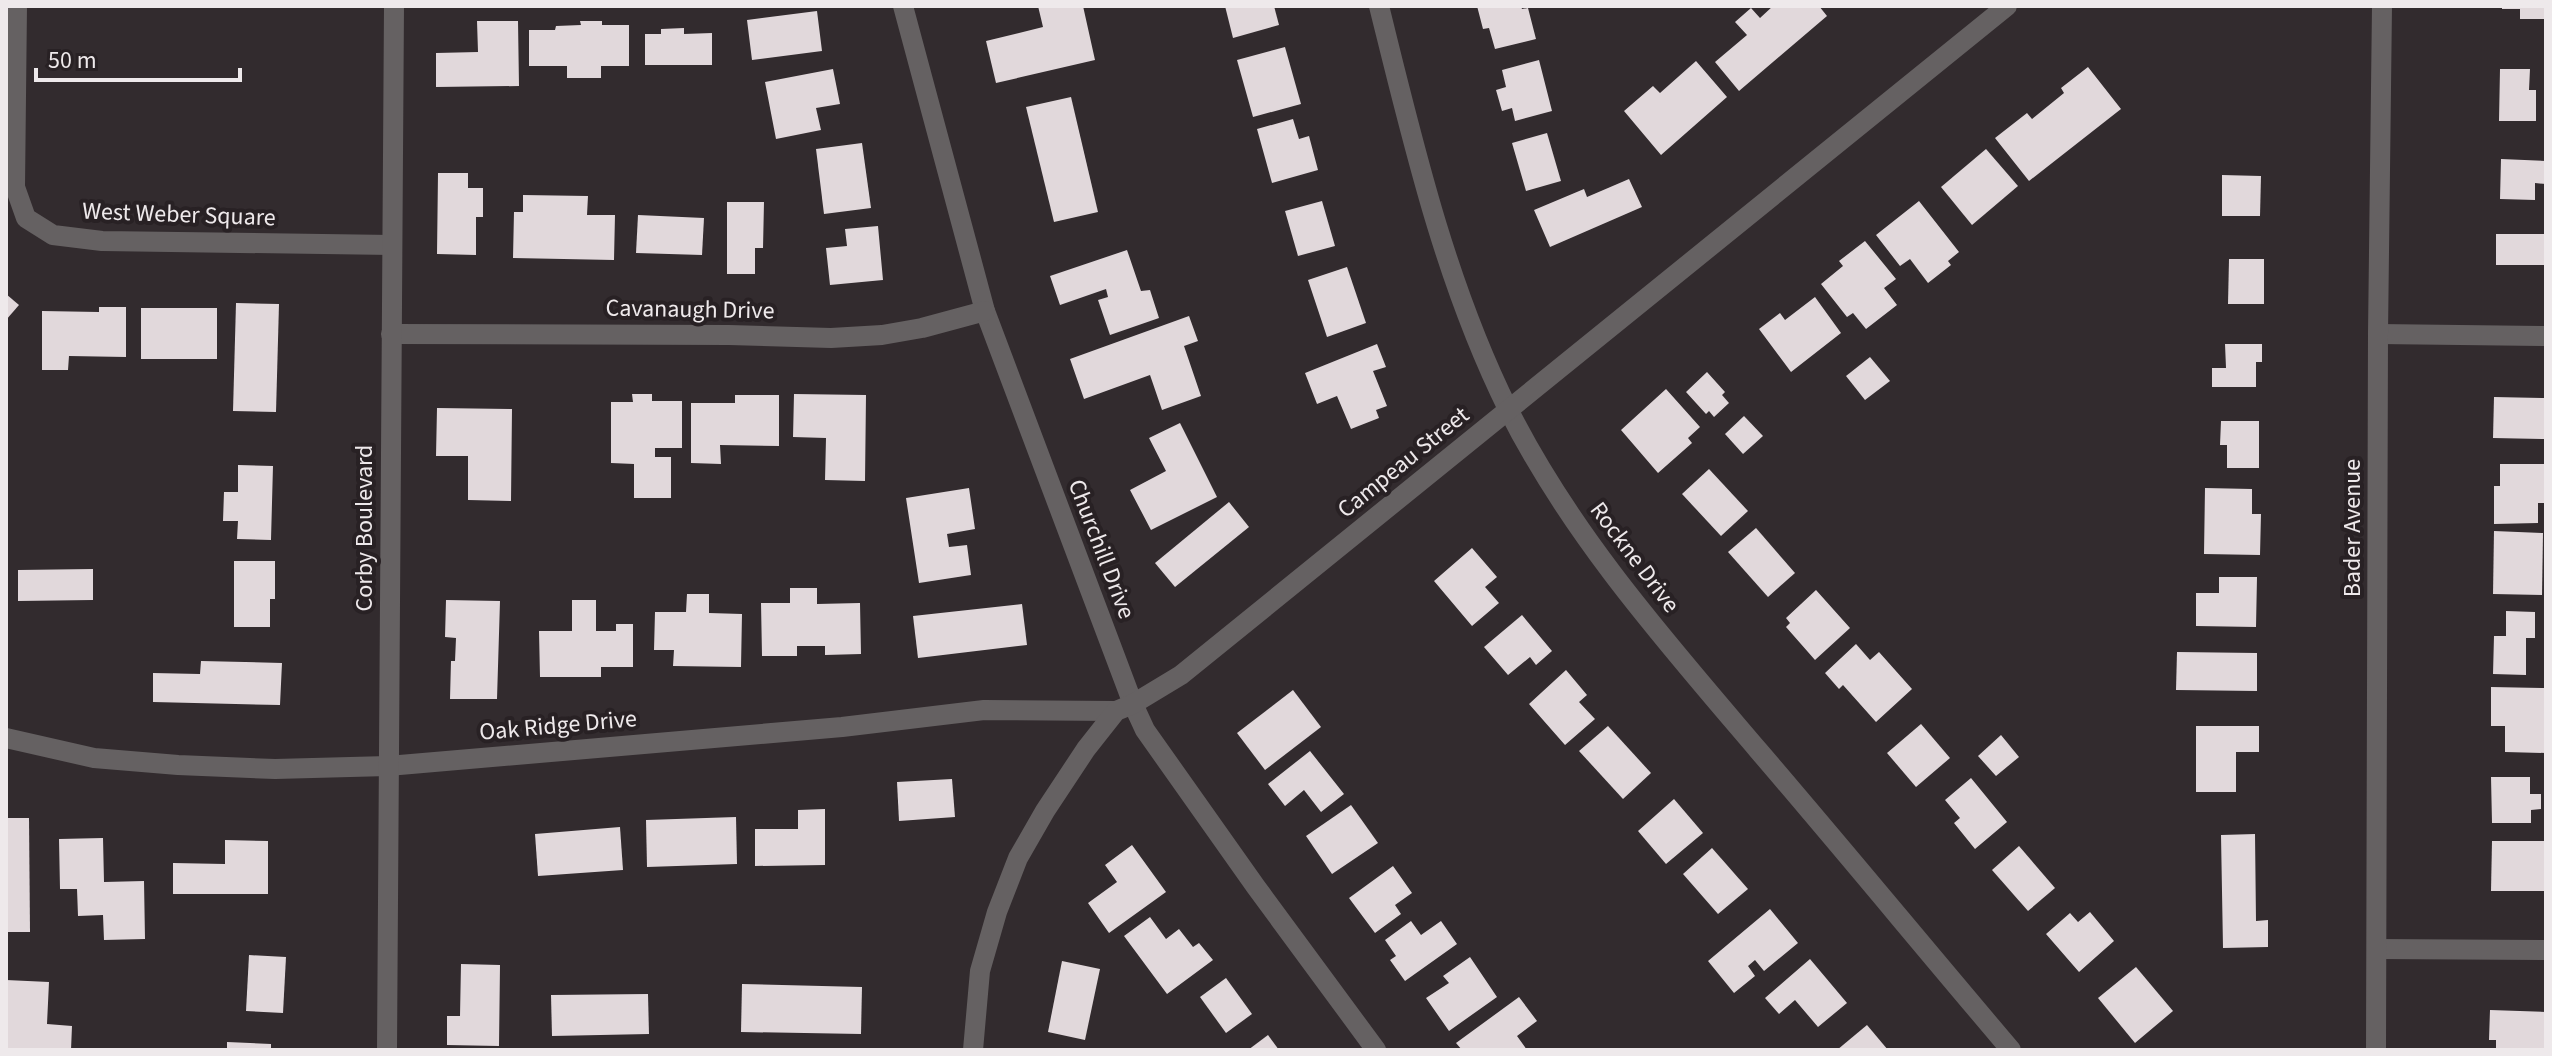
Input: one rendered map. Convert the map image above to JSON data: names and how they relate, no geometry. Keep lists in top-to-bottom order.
{
  "streets": {
    "street": [
      "West Weber Square",
      "Cavanaugh Drive",
      "Campeau Street",
      "Corby Boulevard",
      "Bader Avenue",
      "Churchill Drive",
      "Rockne Drive",
      "Oak Ridge Drive"
    ]
  },
  "crossings": [
    ["West Weber Square", "Corby Boulevard"],
    ["Cavanaugh Drive", "Corby Boulevard"],
    ["Cavanaugh Drive", "Churchill Drive"],
    ["Campeau Street", "Churchill Drive"],
    ["Campeau Street", "Rockne Drive"],
    ["Campeau Street", "Oak Ridge Drive"],
    ["Corby Boulevard", "Oak Ridge Drive"],
    ["Churchill Drive", "Oak Ridge Drive"]
  ],
  "scale_bar": "50 m"
}
